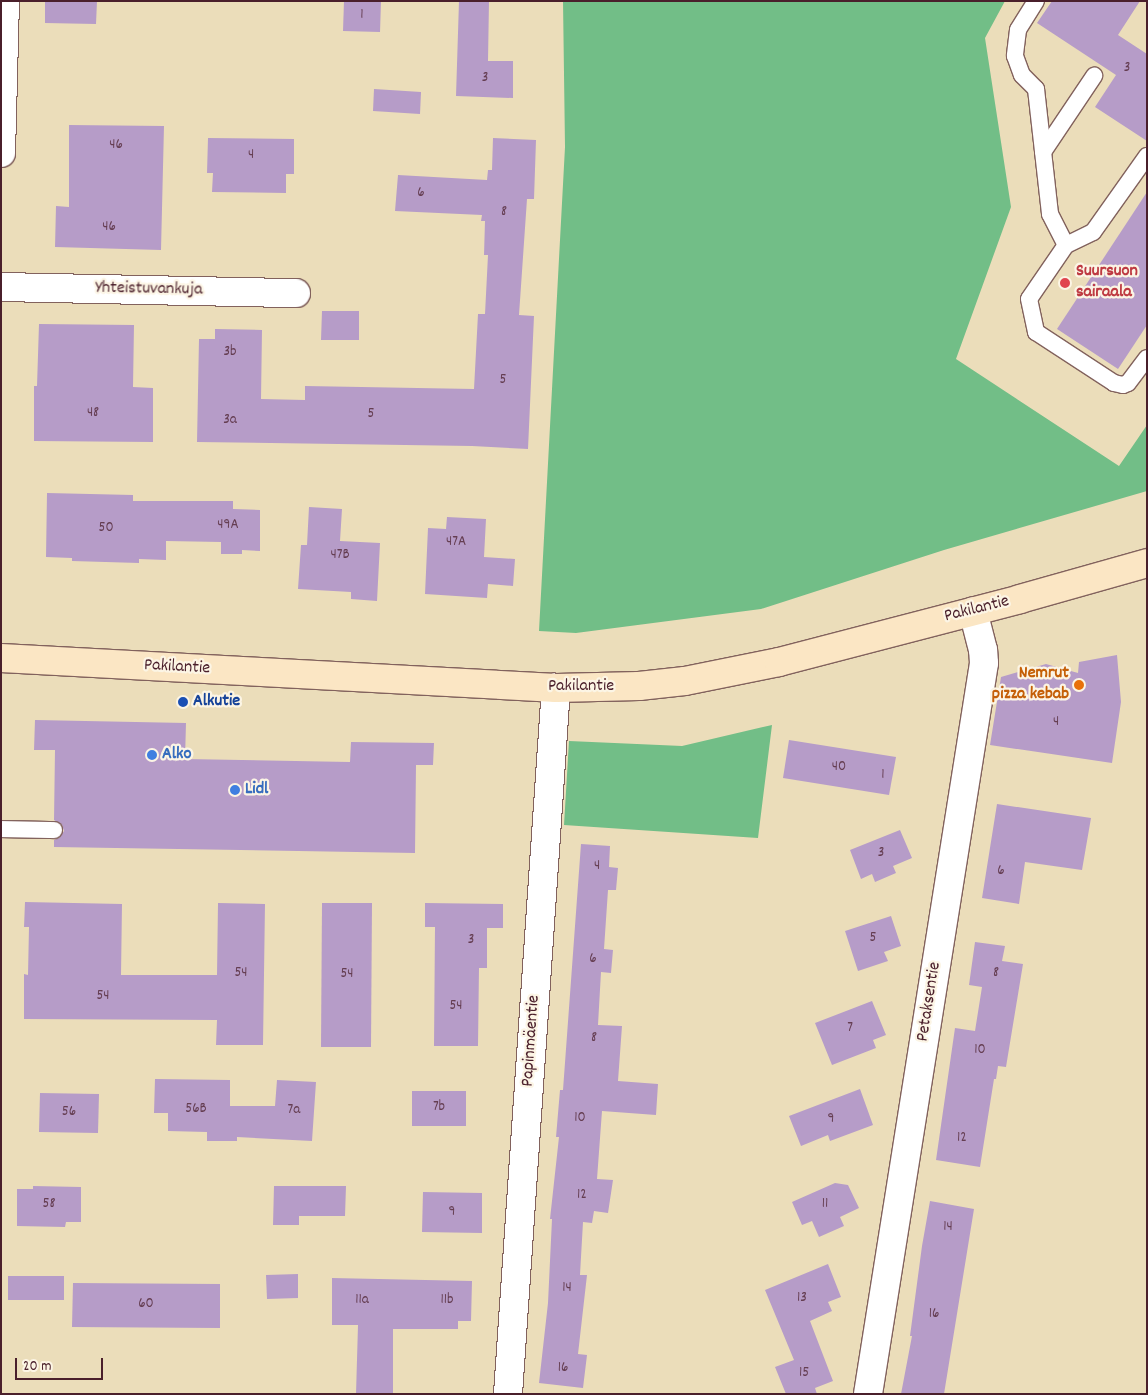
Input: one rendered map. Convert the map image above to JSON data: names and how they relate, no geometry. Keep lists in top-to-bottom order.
{
  "streets": {
    "main road": ["Pakilantie"],
    "street": ["Yhteistuvankuja", "Petaksentie", "Papinmäentie"]
  },
  "crossings": [
    ["Pakilantie", "Petaksentie"],
    ["Pakilantie", "Papinmäentie"]
  ],
  "places": [
    "Suursuon sairaala",
    "Nemrut pizza kebab",
    "Alkutie",
    "Alko",
    "Lidl"
  ],
  "house_numbers": [
    "1",
    "3",
    "3",
    "46",
    "4",
    "6",
    "8",
    "46",
    "3b",
    "5",
    "48",
    "5",
    "3a",
    "49A",
    "50",
    "47A",
    "47B",
    "4",
    "40",
    "1",
    "3",
    "4",
    "6",
    "5",
    "3",
    "6",
    "54",
    "8",
    "54",
    "54",
    "54",
    "7",
    "8",
    "10",
    "7b",
    "56B",
    "7a",
    "56",
    "10",
    "9",
    "12",
    "12",
    "58",
    "11",
    "9",
    "14",
    "14",
    "13",
    "11a",
    "11b",
    "60",
    "16",
    "16",
    "15"
  ],
  "scale_bar": "20 m"
}
